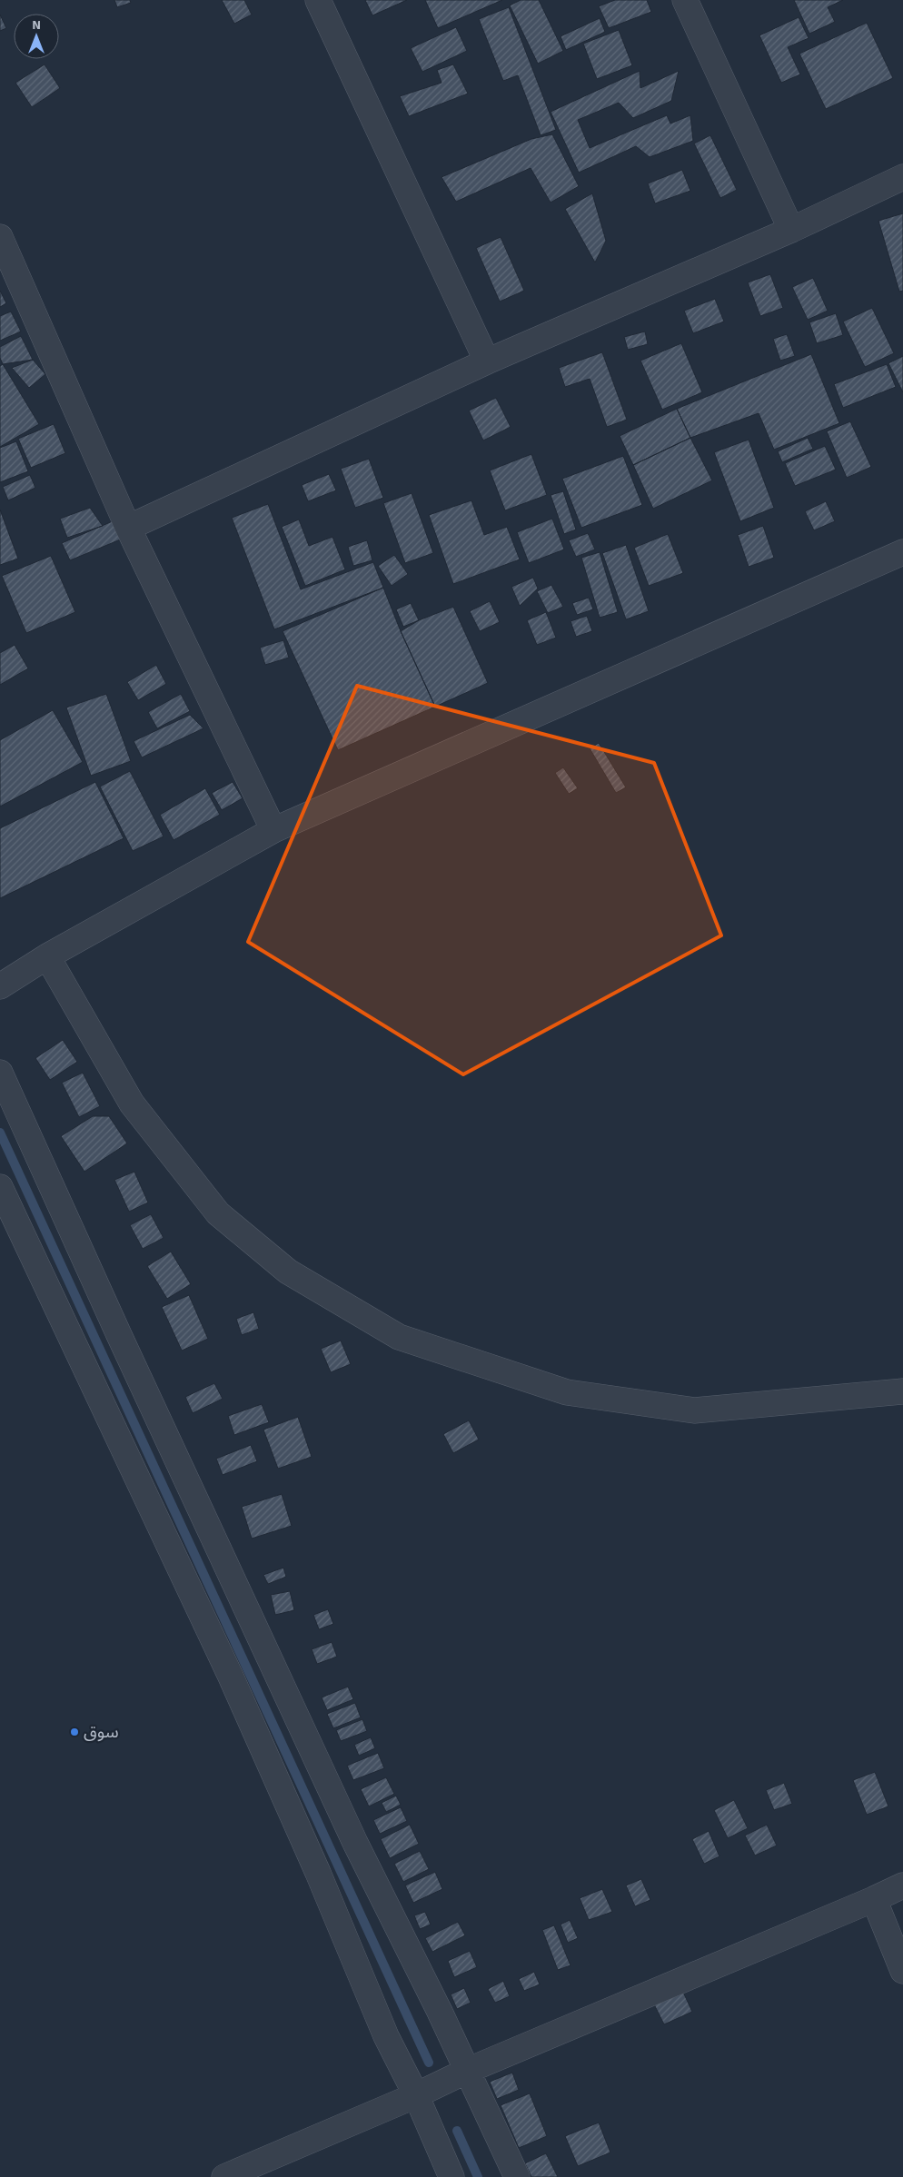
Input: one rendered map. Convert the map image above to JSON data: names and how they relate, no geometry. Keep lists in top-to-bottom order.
{
  "places": ["سوق"],
  "north": "top"
}
